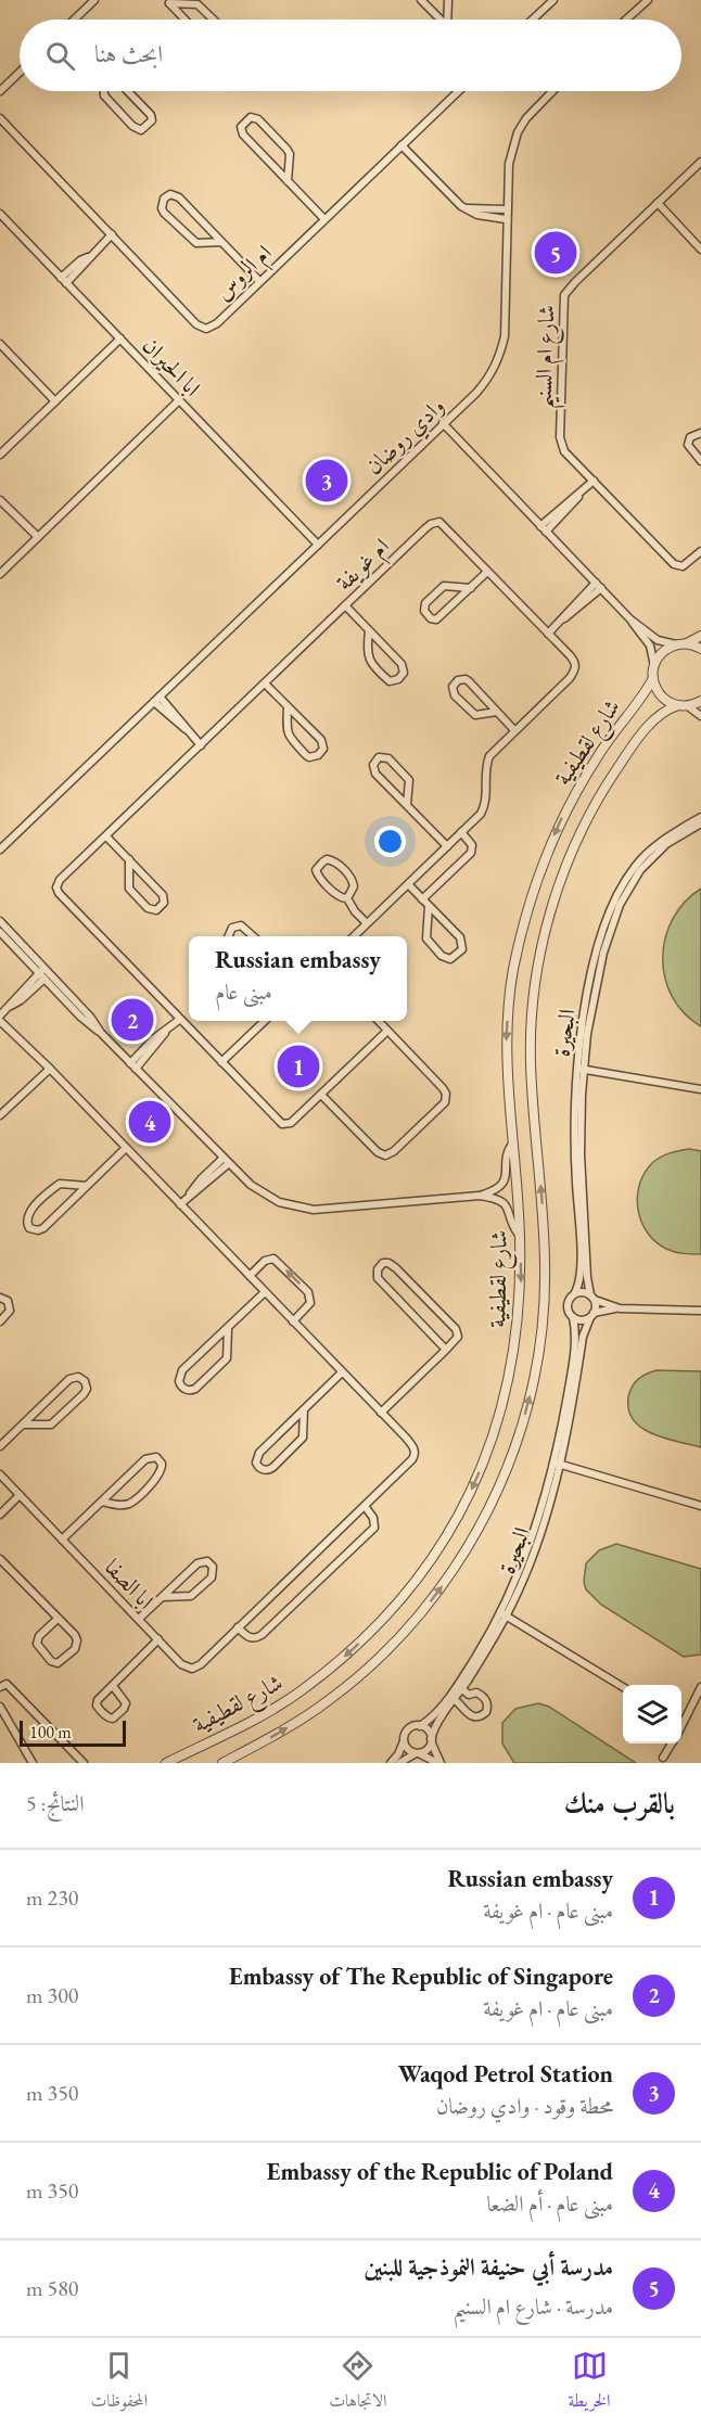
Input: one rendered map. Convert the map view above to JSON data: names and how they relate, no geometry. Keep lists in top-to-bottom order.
{
  "streets": {
    "street": [
      "ام الروس",
      "شارع ام السنيم",
      "ابا الحيران",
      "وادي روضان",
      "ام غويفة",
      "شارع لقطيفية",
      "البحيرة",
      "ابا الصفا"
    ]
  },
  "crossings": [
    ["ابا الحيران", "وادي روضان"]
  ],
  "scale_bar": "100 m",
  "page": {
    "search": "ابحث هنا",
    "pins": [
      "5",
      "3",
      "2",
      "1",
      "4"
    ],
    "popup": ["Russian embassy", "مبنى عام"],
    "scale": "100 m",
    "heading": ["بالقرب منك", "النتائج: 5"],
    "list": [
      {
        "mark": "1",
        "name": "Russian embassy",
        "note": "مبنى عام · ام غويفة",
        "value": "230 m"
      },
      {
        "mark": "2",
        "name": "Embassy of The Republic of Singapore",
        "note": "مبنى عام · ام غويفة",
        "value": "300 m"
      },
      {
        "mark": "3",
        "name": "Waqod Petrol Station",
        "note": "محطة وقود · وادي روضان",
        "value": "350 m"
      },
      {
        "mark": "4",
        "name": "Embassy of the Republic of Poland",
        "note": "مبنى عام · أم الضعا",
        "value": "350 m"
      },
      {
        "mark": "5",
        "name": "مدرسة أبي حنيفة النموذجية للبنين",
        "note": "مدرسة · شارع ام السنيم",
        "value": "580 m"
      }
    ],
    "nav": ["الخريطة", "الاتجاهات", "المحفوظات"]
  }
}
